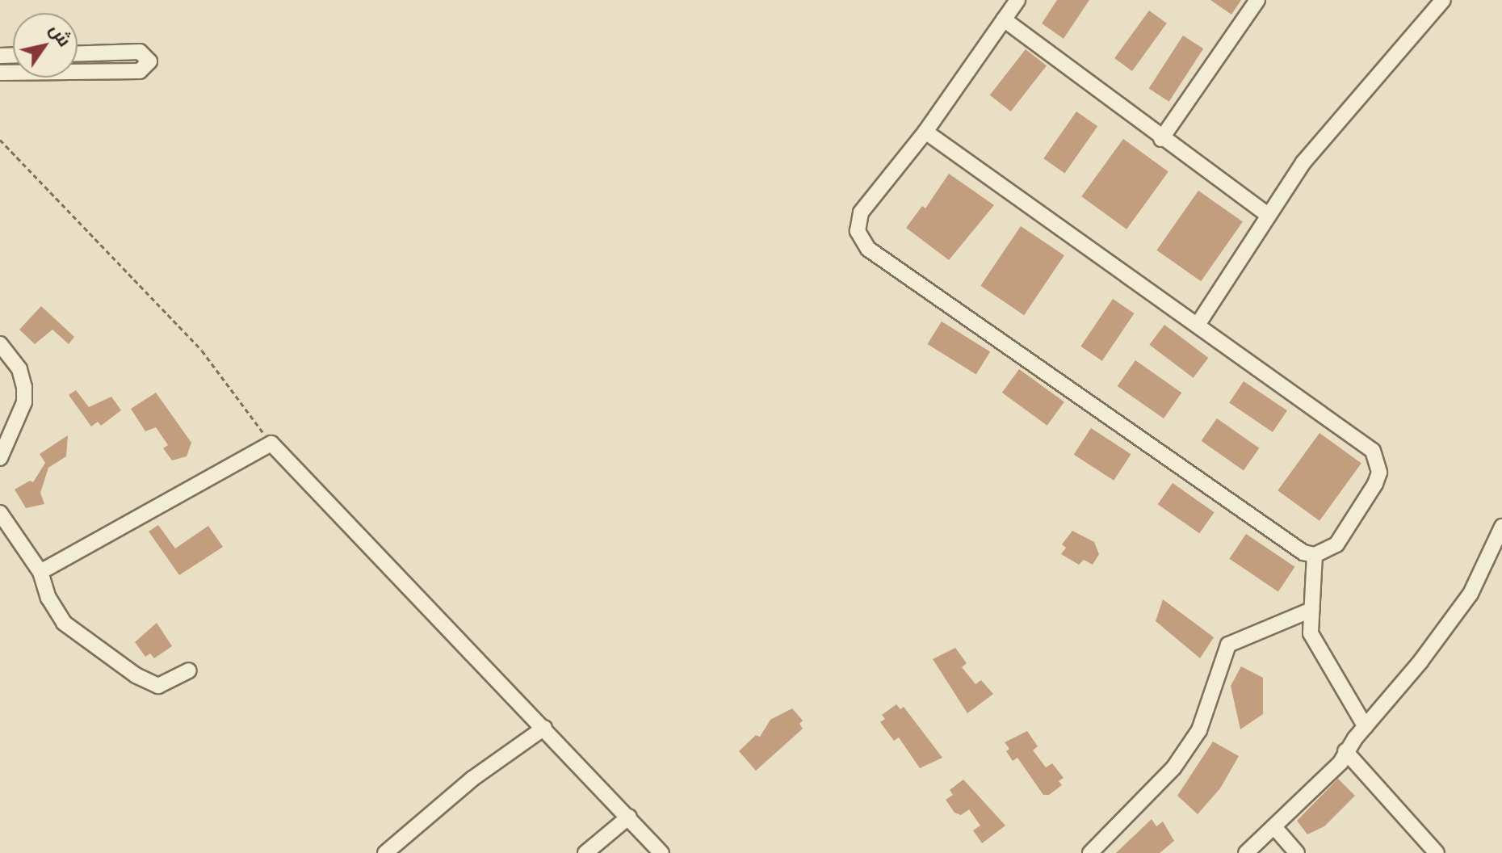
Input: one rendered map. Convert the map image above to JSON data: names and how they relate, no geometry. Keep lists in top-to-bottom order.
{
  "north": "top right"
}
